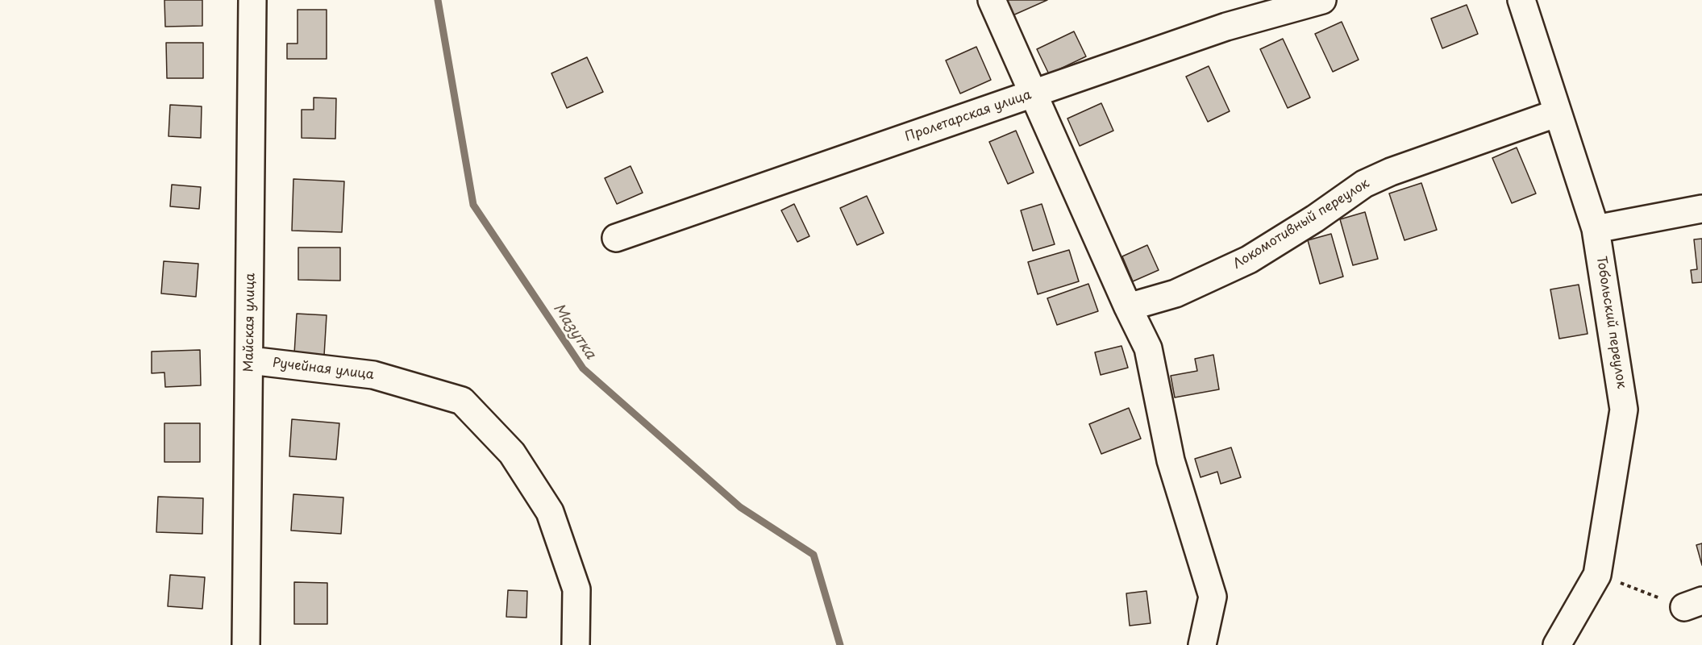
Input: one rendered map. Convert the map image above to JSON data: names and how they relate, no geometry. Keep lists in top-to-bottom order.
{
  "streets": {
    "street": [
      "Пролетарская улица",
      "Локомотивный переулок",
      "Майская улица",
      "Тобольский переулок",
      "Ручейная улица"
    ]
  },
  "crossings": [
    ["Локомотивный переулок", "Тобольский переулок"],
    ["Майская улица", "Ручейная улица"]
  ],
  "water": ["Мазутка"]
}
